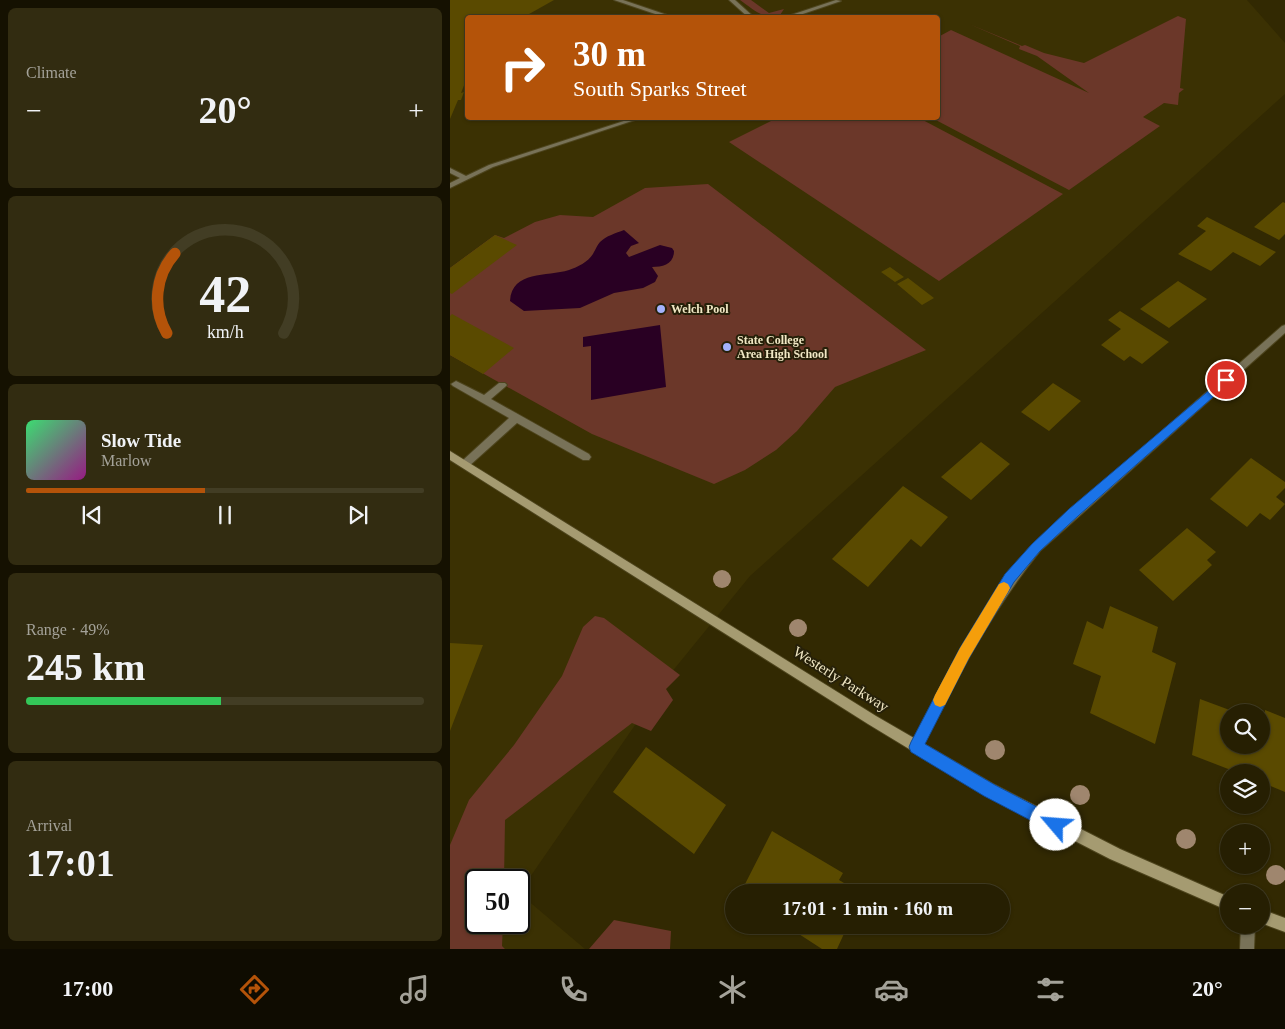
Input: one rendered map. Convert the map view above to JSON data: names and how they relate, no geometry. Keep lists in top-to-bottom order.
{
  "streets": {
    "main road": ["Westerly Parkway"]
  },
  "places": ["Welch Pool", "State College Area High School"],
  "page": {
    "tile": [
      "Climate",
      ["Range · 49%", "245 km"],
      ["Arrival", "17:01"]
    ],
    "turn": ["30 m", "South Sparks Street"],
    "heat": ["−", "20°", "+"],
    "song": ["Slow Tide", "Marlow"],
    "map_buttons": ["+", "−"],
    "limit": "50",
    "trip": "17:01 · 1 min · 160 m",
    "tabs": ["17:00", "20°"],
    "gauge": ["42", "km/h"]
  }
}
